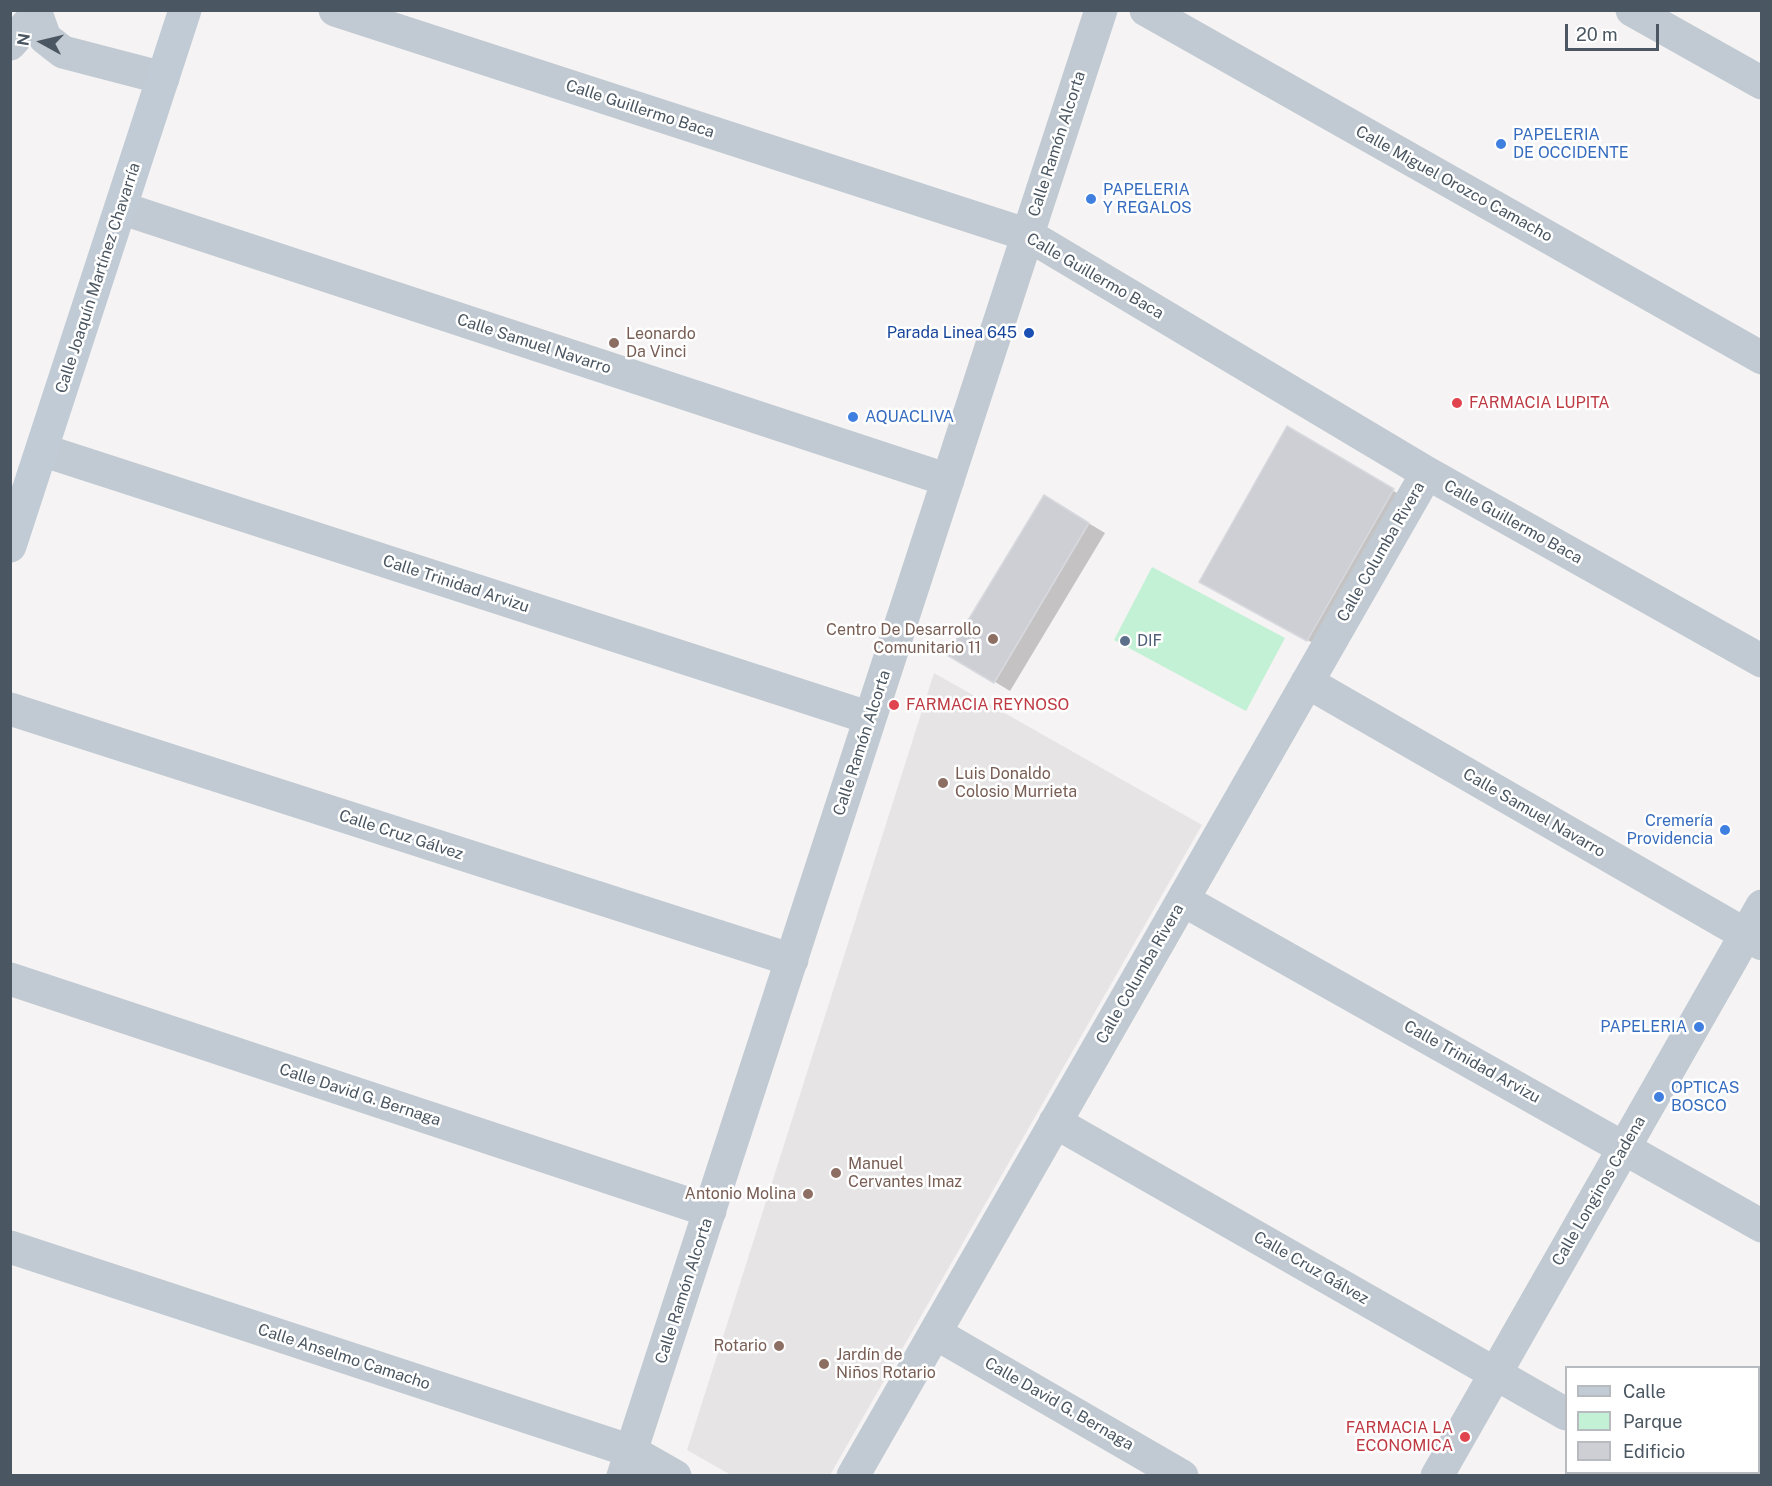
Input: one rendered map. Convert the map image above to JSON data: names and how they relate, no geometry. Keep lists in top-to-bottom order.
{
  "streets": {
    "street": [
      "Calle Guillermo Baca",
      "Calle Ramón Alcorta",
      "Calle Miguel Orozco Camacho",
      "Calle Joaquín Martínez Chavarría",
      "Calle Samuel Navarro",
      "Calle Columba Rivera",
      "Calle Trinidad Arvizu",
      "Calle Cruz Gálvez",
      "Calle David G. Bernaga",
      "Calle Longinos Cadena",
      "Calle Anselmo Camacho"
    ]
  },
  "crossings": [
    ["Calle Guillermo Baca", "Calle Ramón Alcorta"],
    ["Calle Guillermo Baca", "Calle Columba Rivera"],
    ["Calle Ramón Alcorta", "Calle Samuel Navarro"],
    ["Calle Ramón Alcorta", "Calle Trinidad Arvizu"],
    ["Calle Ramón Alcorta", "Calle Cruz Gálvez"],
    ["Calle Ramón Alcorta", "Calle David G. Bernaga"],
    ["Calle Ramón Alcorta", "Calle Anselmo Camacho"],
    ["Calle Joaquín Martínez Chavarría", "Calle Samuel Navarro"],
    ["Calle Joaquín Martínez Chavarría", "Calle Trinidad Arvizu"],
    ["Calle Samuel Navarro", "Calle Columba Rivera"],
    ["Calle Samuel Navarro", "Calle Longinos Cadena"],
    ["Calle Columba Rivera", "Calle Trinidad Arvizu"],
    ["Calle Columba Rivera", "Calle Cruz Gálvez"],
    ["Calle Columba Rivera", "Calle David G. Bernaga"],
    ["Calle Trinidad Arvizu", "Calle Longinos Cadena"],
    ["Calle Cruz Gálvez", "Calle Longinos Cadena"]
  ],
  "places": [
    "PAPELERIA DE OCCIDENTE",
    "PAPELERIA Y REGALOS",
    "Parada Linea 645",
    "Leonardo Da Vinci",
    "FARMACIA LUPITA",
    "AQUACLIVA",
    "Centro De Desarrollo Comunitario 11",
    "DIF",
    "FARMACIA REYNOSO",
    "Luis Donaldo Colosio Murrieta",
    "Cremería Providencia",
    "PAPELERIA",
    "OPTICAS BOSCO",
    "Manuel Cervantes Imaz",
    "Antonio Molina",
    "Rotario",
    "Jardín de Niños Rotario",
    "FARMACIA LA ECONOMICA"
  ],
  "legend": ["Calle", "Parque", "Edificio"],
  "scale_bar": "20 m",
  "north": "left"
}
